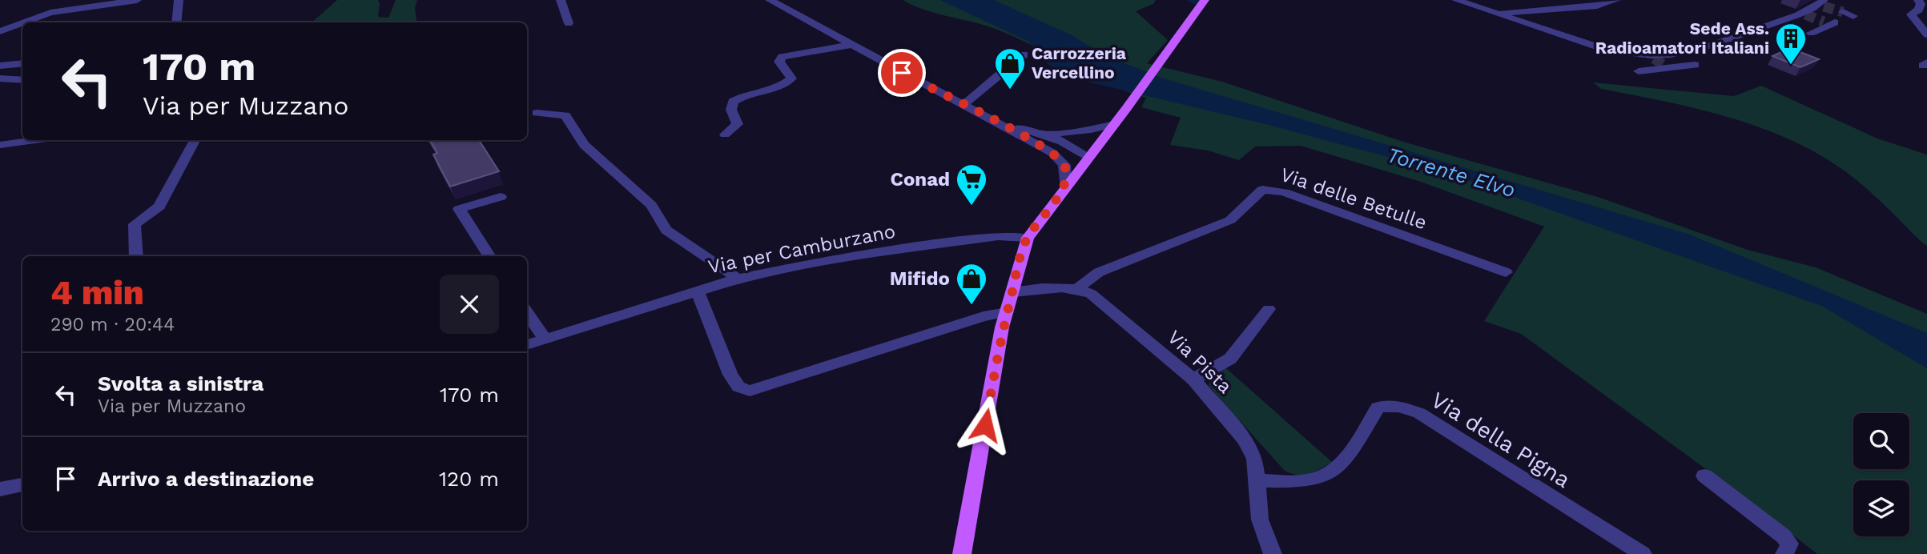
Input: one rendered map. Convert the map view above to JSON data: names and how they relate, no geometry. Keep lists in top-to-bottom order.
{
  "streets": {
    "street": [
      "Via delle Betulle",
      "Via per Camburzano",
      "Via Pista",
      "Via della Pigna"
    ]
  },
  "crossings": [
    ["Via delle Betulle", "Via Pista"],
    ["Via Pista", "Via della Pigna"]
  ],
  "water": ["Torrente Elvo"],
  "places": {
    "building": ["Sede Ass. Radioamatori Italiani"],
    "shop": ["Carrozzeria Vercellino", "Mifido"],
    "supermarket": ["Conad"]
  },
  "page": {
    "turn": ["170 m", "Via per Muzzano"],
    "heading": ["4 min", "290 m · 20:44"],
    "list": [
      {
        "name": "Svolta a sinistra",
        "note": "Via per Muzzano",
        "value": "170 m"
      },
      {
        "name": "Arrivo a destinazione",
        "value": "120 m"
      }
    ]
  }
}
